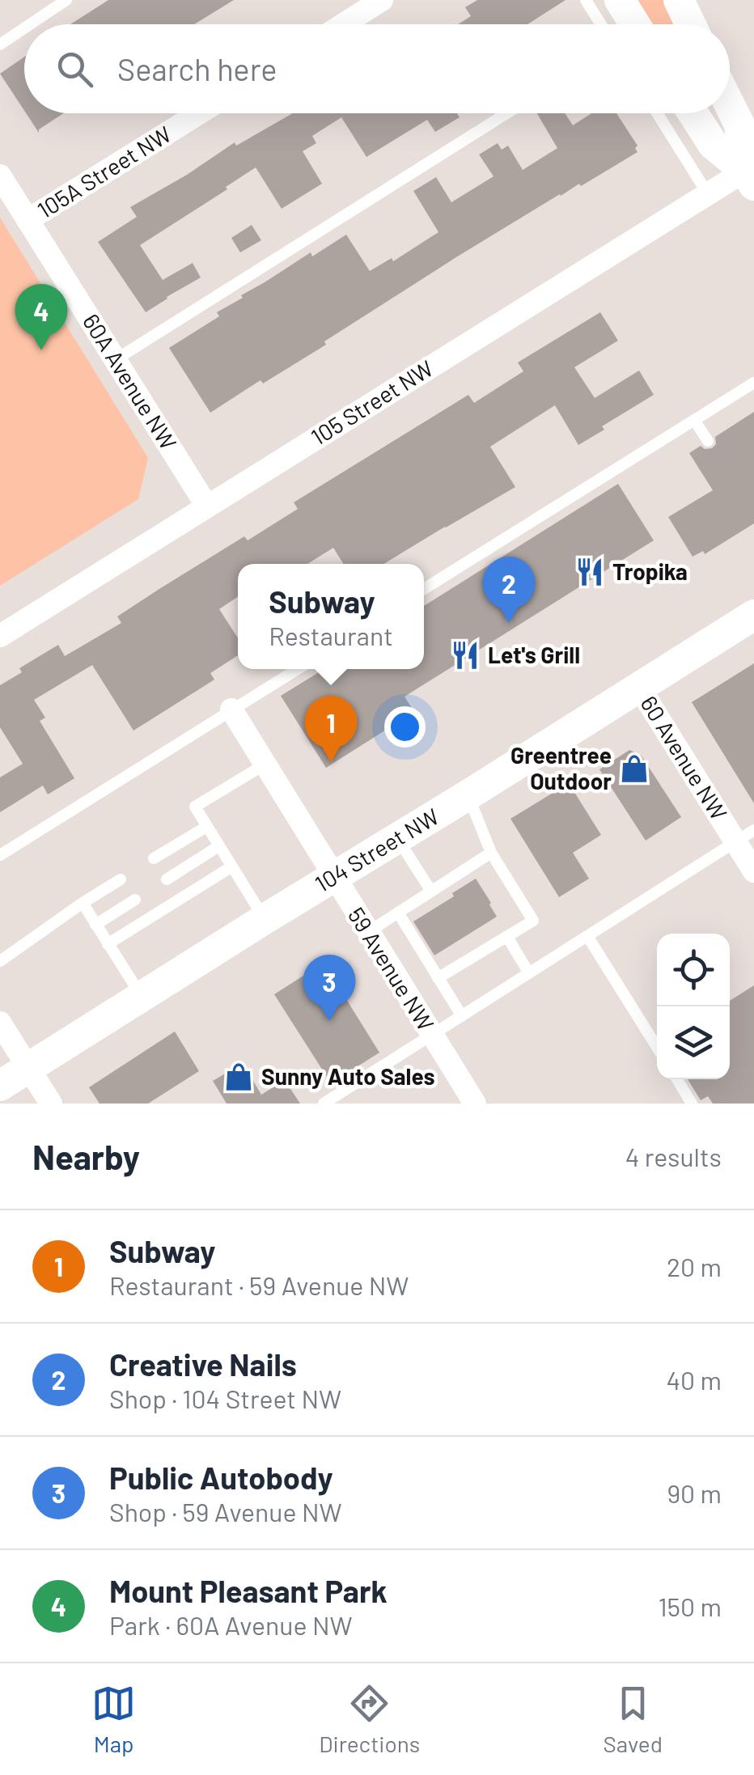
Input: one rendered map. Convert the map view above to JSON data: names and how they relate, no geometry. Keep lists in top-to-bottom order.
{
  "streets": {
    "main road": ["104 Street NW"],
    "street": [
      "105A Street NW",
      "60A Avenue NW",
      "105 Street NW",
      "60 Avenue NW",
      "59 Avenue NW"
    ]
  },
  "crossings": [
    ["105A Street NW", "60A Avenue NW"],
    ["60A Avenue NW", "105 Street NW"],
    ["60 Avenue NW", "104 Street NW"],
    ["104 Street NW", "59 Avenue NW"]
  ],
  "places": {
    "restaurant": ["Tropika", "Let's Grill"],
    "shop": ["Greentree Outdoor", "Sunny Auto Sales"]
  },
  "page": {
    "search": "Search here",
    "pins": [
      "4",
      "2",
      "1",
      "3"
    ],
    "popup": ["Subway", "Restaurant"],
    "heading": ["Nearby", "4 results"],
    "list": [
      {
        "mark": "1",
        "name": "Subway",
        "note": "Restaurant · 59 Avenue NW",
        "value": "20 m"
      },
      {
        "mark": "2",
        "name": "Creative Nails",
        "note": "Shop · 104 Street NW",
        "value": "40 m"
      },
      {
        "mark": "3",
        "name": "Public Autobody",
        "note": "Shop · 59 Avenue NW",
        "value": "90 m"
      },
      {
        "mark": "4",
        "name": "Mount Pleasant Park",
        "note": "Park · 60A Avenue NW",
        "value": "150 m"
      }
    ],
    "nav": ["Map", "Directions", "Saved"]
  }
}
